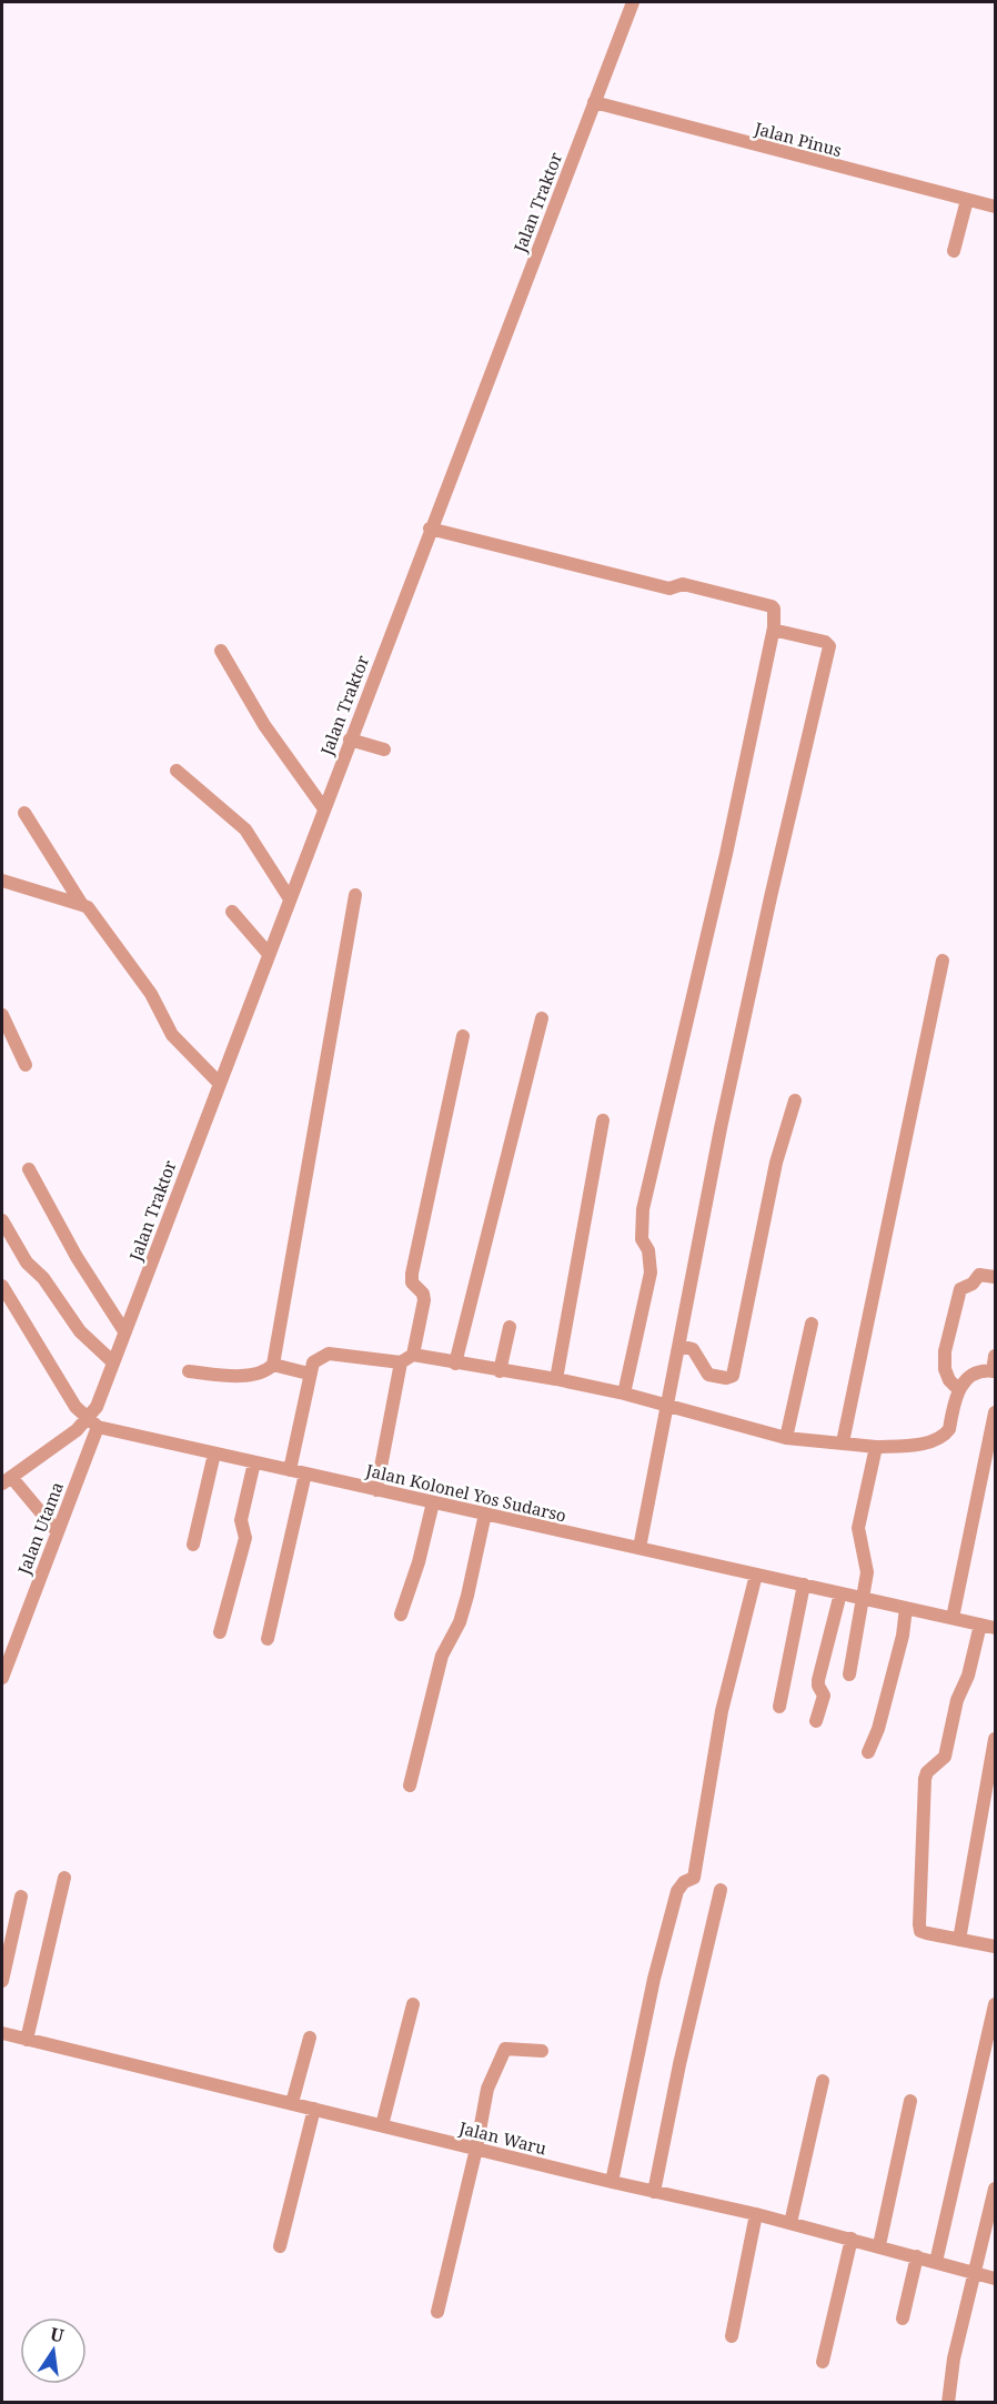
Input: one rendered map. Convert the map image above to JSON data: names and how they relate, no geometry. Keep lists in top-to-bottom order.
{
  "streets": {
    "street": [
      "Jalan Pinus",
      "Jalan Traktor",
      "Jalan Kolonel Yos Sudarso",
      "Jalan Utama",
      "Jalan Waru"
    ]
  },
  "crossings": [
    ["Jalan Pinus", "Jalan Traktor"],
    ["Jalan Traktor", "Jalan Kolonel Yos Sudarso"],
    ["Jalan Traktor", "Jalan Utama"],
    ["Jalan Kolonel Yos Sudarso", "Jalan Utama"]
  ],
  "north": "top"
}
